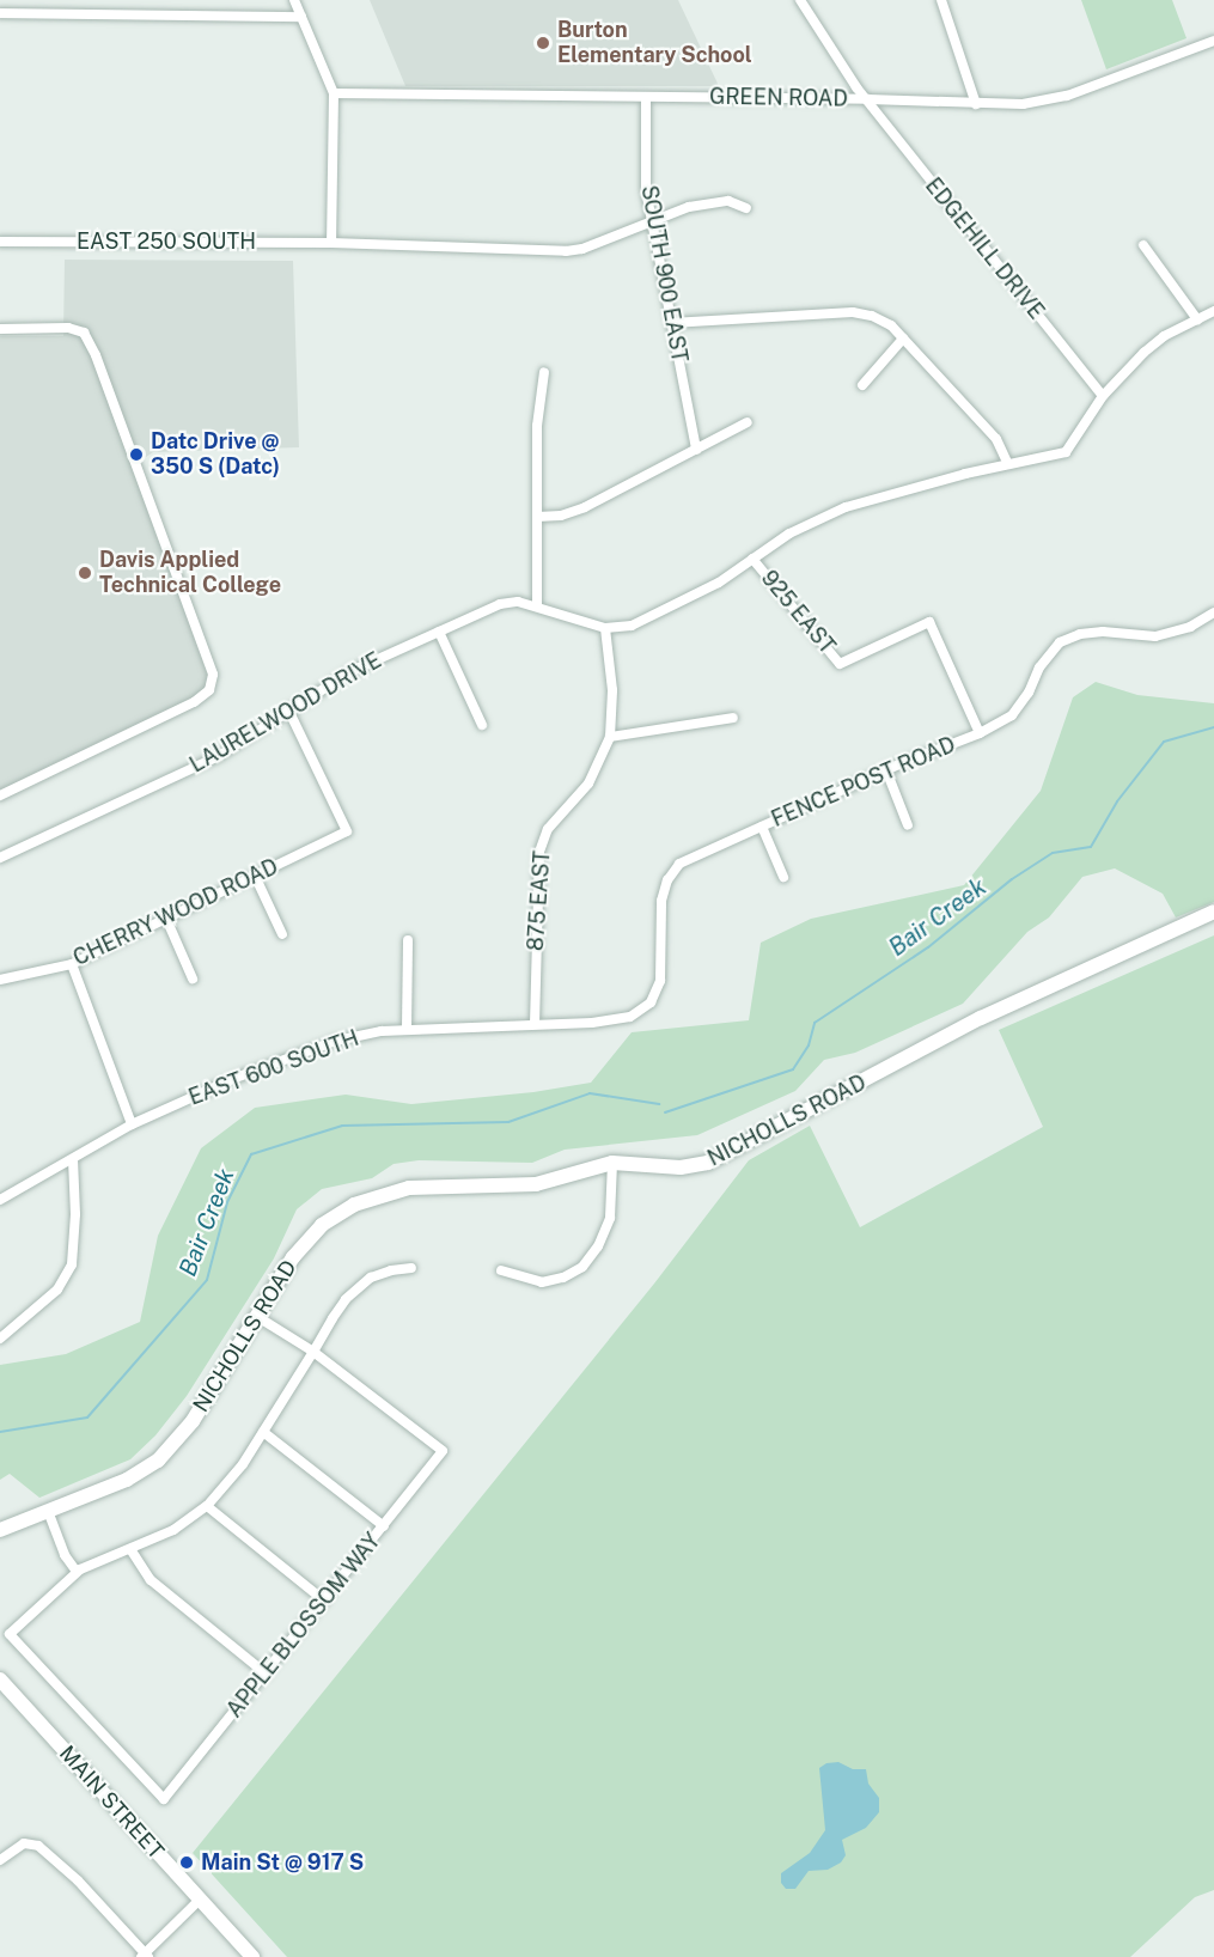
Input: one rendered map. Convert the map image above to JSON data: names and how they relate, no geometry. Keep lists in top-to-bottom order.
{
  "streets": {
    "street": [
      "GREEN ROAD",
      "EAST 250 SOUTH",
      "EDGEHILL DRIVE",
      "SOUTH 900 EAST",
      "925 EAST",
      "LAURELWOOD DRIVE",
      "FENCE POST ROAD",
      "875 EAST",
      "CHERRY WOOD ROAD",
      "EAST 600 SOUTH",
      "NICHOLLS ROAD",
      "APPLE BLOSSOM WAY",
      "MAIN STREET"
    ]
  },
  "crossings": [
    ["GREEN ROAD", "EDGEHILL DRIVE"],
    ["GREEN ROAD", "SOUTH 900 EAST"],
    ["EAST 250 SOUTH", "SOUTH 900 EAST"],
    ["925 EAST", "FENCE POST ROAD"],
    ["LAURELWOOD DRIVE", "875 EAST"],
    ["LAURELWOOD DRIVE", "CHERRY WOOD ROAD"],
    ["FENCE POST ROAD", "EAST 600 SOUTH"],
    ["875 EAST", "EAST 600 SOUTH"]
  ],
  "water": ["Bair Creek"],
  "places": [
    "Burton Elementary School",
    "Datc Drive @ 350 S (Datc)",
    "Davis Applied Technical College",
    "Main St @ 917 S"
  ]
}
